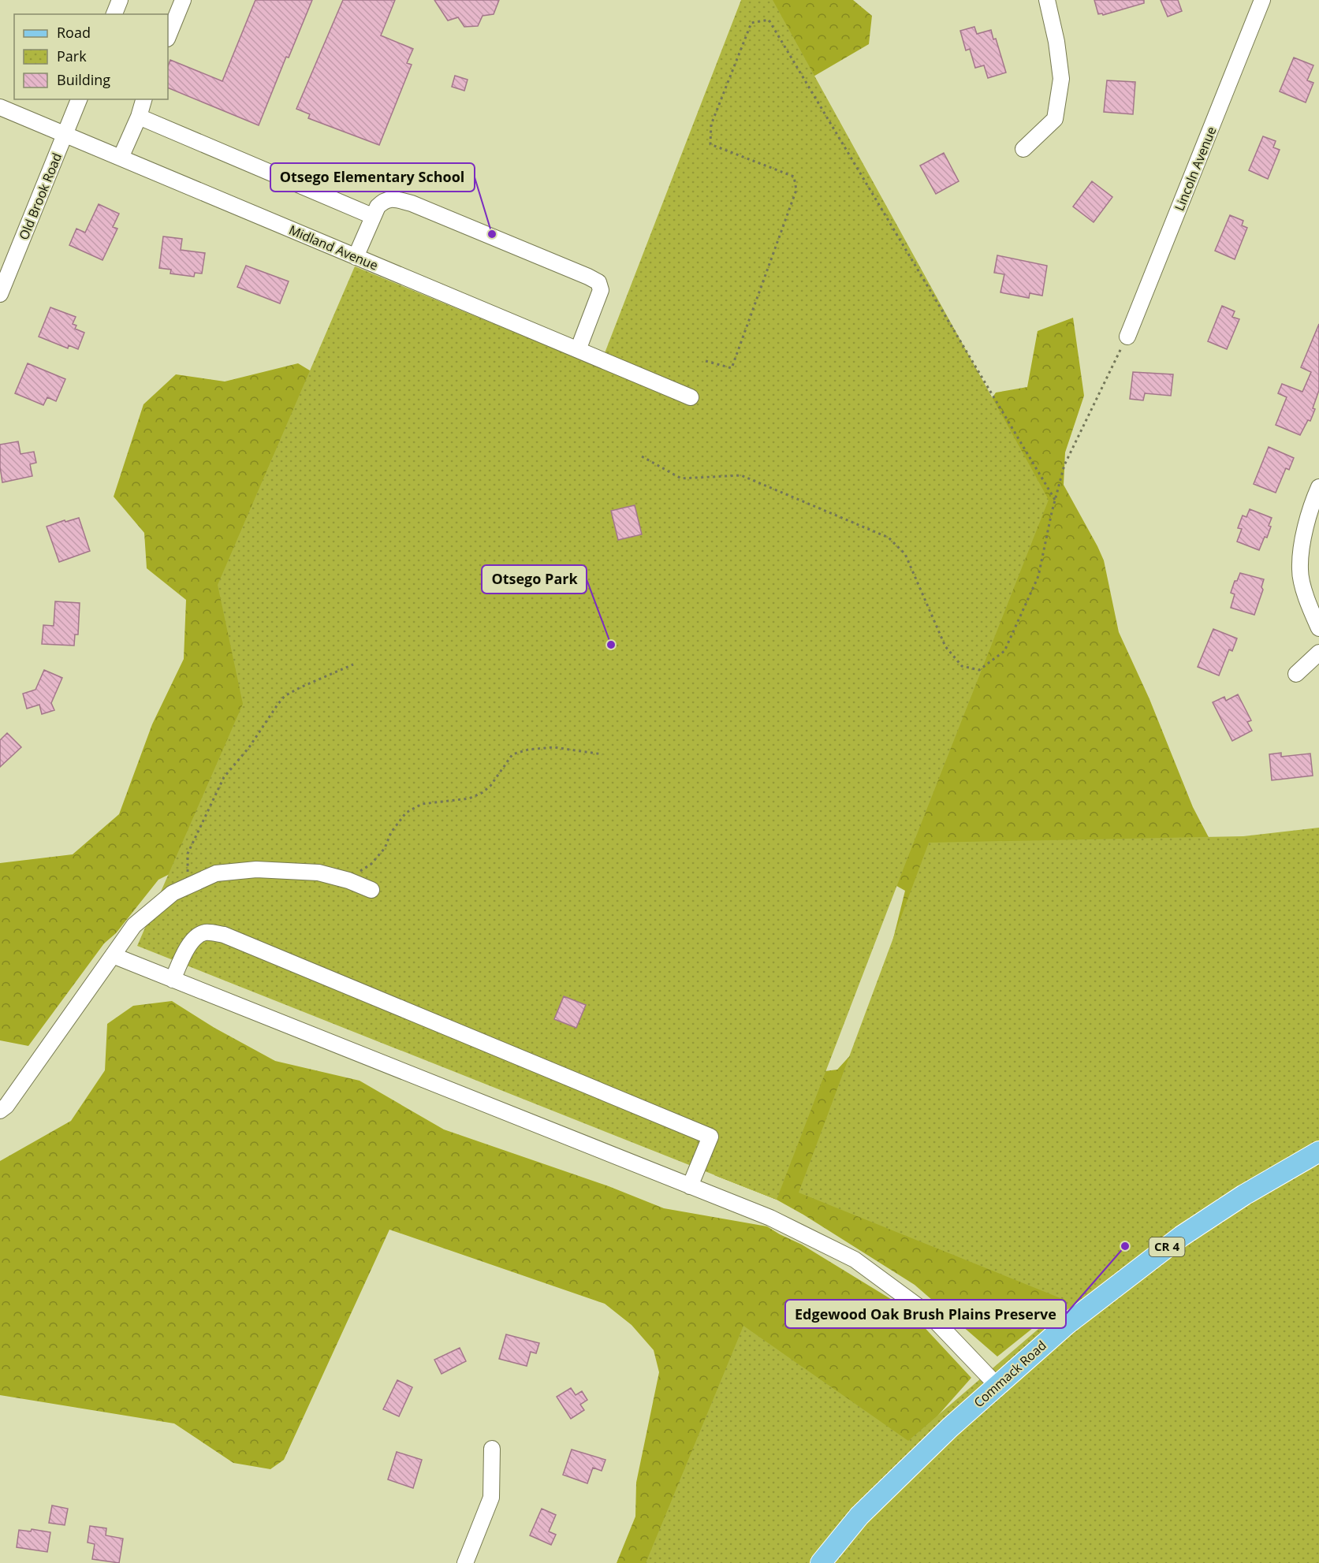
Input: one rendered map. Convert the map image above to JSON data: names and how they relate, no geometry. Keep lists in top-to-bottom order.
{
  "streets": {
    "main road": ["CR 4", "Commack Road"],
    "street": ["Lincoln Avenue", "Old Brook Road", "Midland Avenue"]
  },
  "crossings": [
    ["Old Brook Road", "Midland Avenue"]
  ],
  "places": ["Otsego Elementary School", "Otsego Park", "Edgewood Oak Brush Plains Preserve"],
  "legend": ["Road", "Park", "Building"]
}
